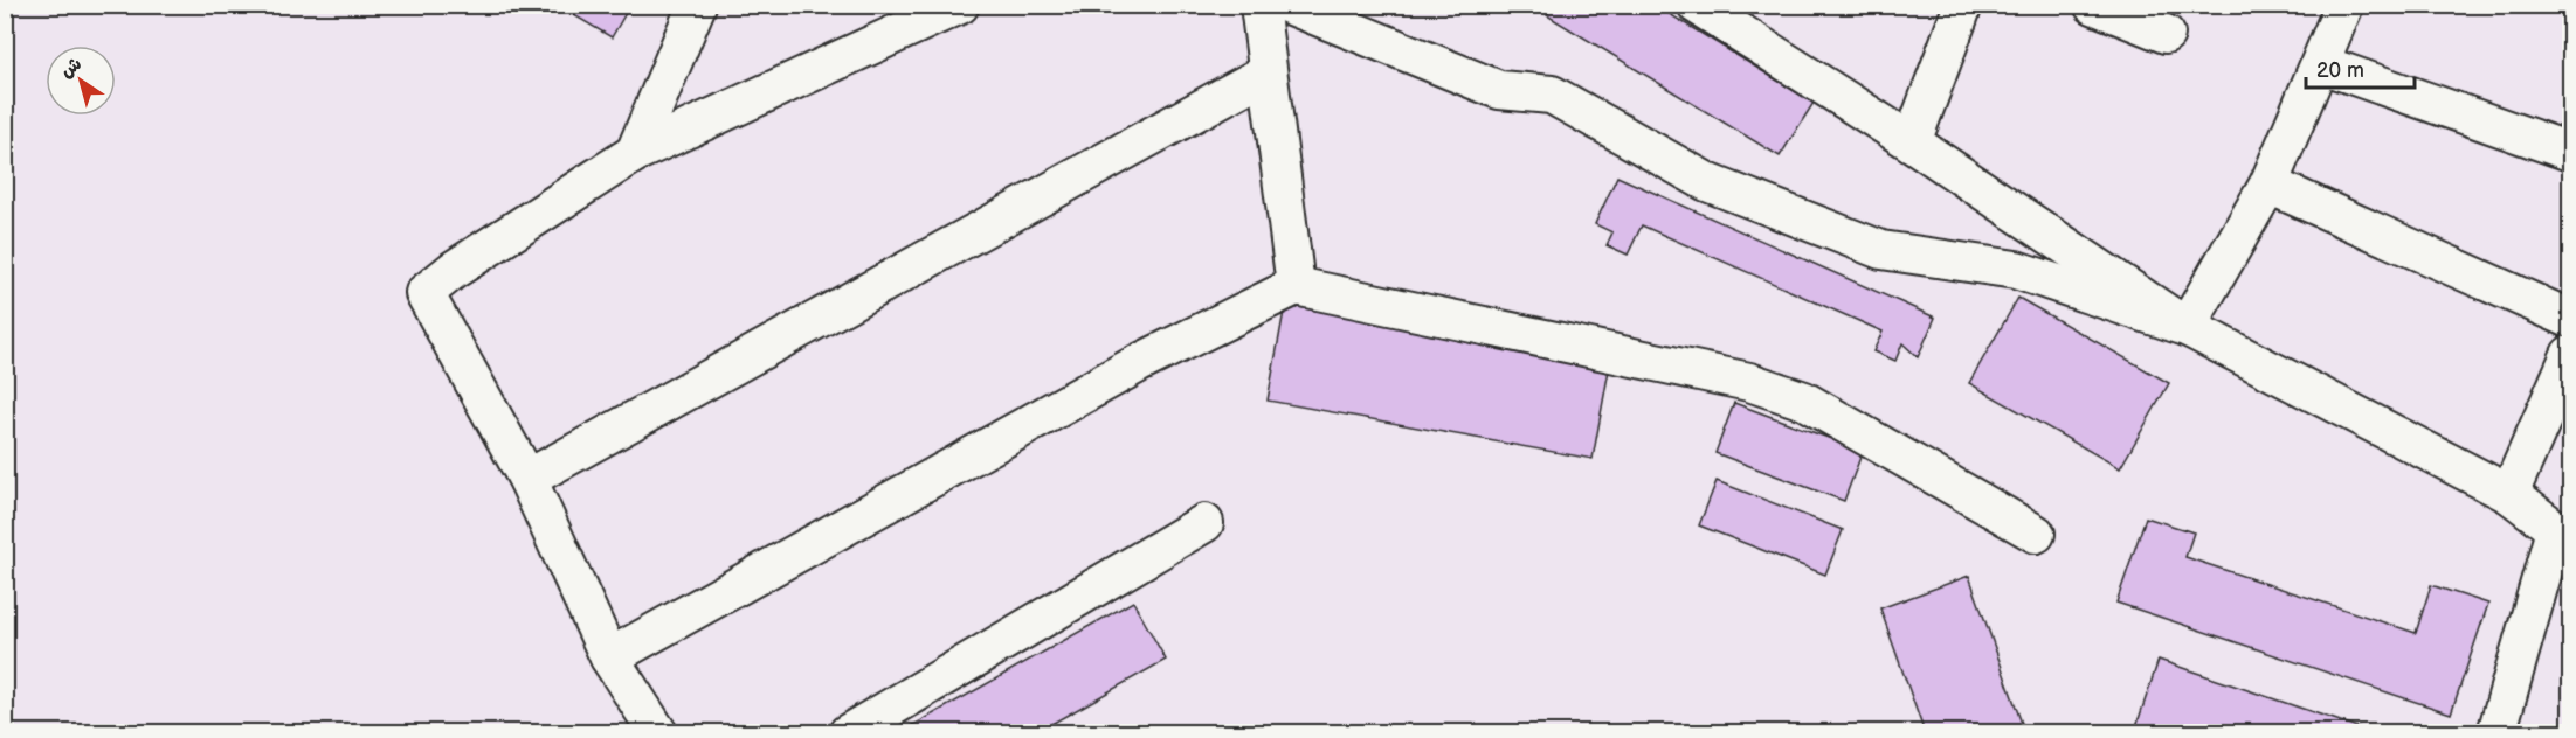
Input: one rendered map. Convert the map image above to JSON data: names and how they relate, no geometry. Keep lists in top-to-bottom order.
{
  "scale_bar": "20 m",
  "north": "top left"
}
